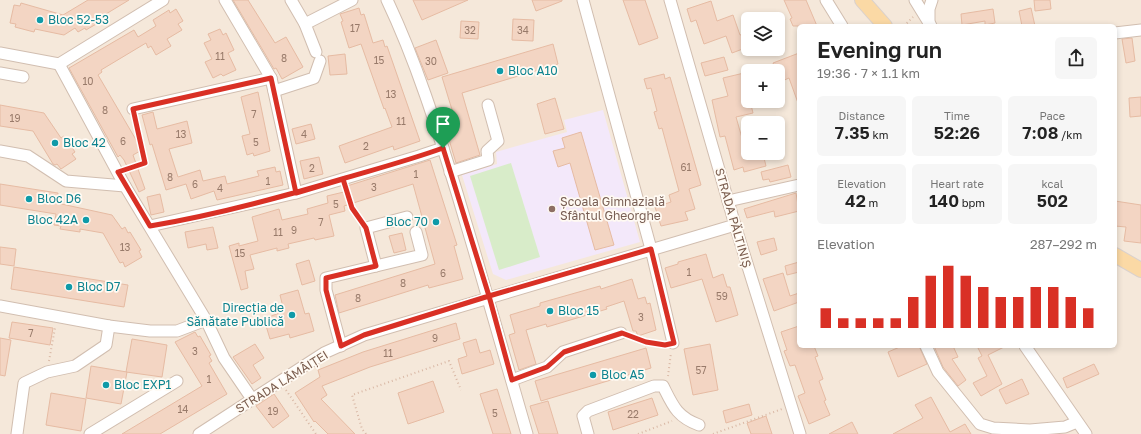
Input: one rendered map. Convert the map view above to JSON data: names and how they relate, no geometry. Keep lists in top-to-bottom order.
{
  "streets": {
    "street": ["STRADA PĂLTINIȘ", "STRADA LĂMÂIȚEI"]
  },
  "crossings": [
    ["STRADA PĂLTINIȘ", "STRADA LĂMÂIȚEI"]
  ],
  "places": [
    "Bloc 52-53",
    "Bloc A10",
    "Bloc 42",
    "Bloc D6",
    "Școala Gimnazială Sfântul Gheorghe",
    "Bloc 42A",
    "Bloc 70",
    "Bloc D7",
    "Bloc 15",
    "Direcția de Sănătate Publică",
    "Bloc A5",
    "Bloc EXP1"
  ],
  "house_numbers": [
    "17",
    "32",
    "34",
    "11",
    "8",
    "15",
    "30",
    "10",
    "13",
    "8",
    "7",
    "19",
    "11",
    "13",
    "4",
    "6",
    "5",
    "2",
    "61",
    "2",
    "1",
    "8",
    "1",
    "6",
    "3",
    "4",
    "5",
    "7",
    "9",
    "11",
    "13",
    "15",
    "1",
    "6",
    "8",
    "59",
    "8",
    "3",
    "7",
    "9",
    "3",
    "11",
    "57",
    "1",
    "14",
    "19",
    "5",
    "22"
  ],
  "page": {
    "map_buttons": ["+", "−"],
    "heading": ["Evening run", "19:36 · 7 × 1.1 km"],
    "stats": [
      ["Distance", "7.35 km"],
      ["Time", "52:26"],
      ["Pace", "7:08 /km"],
      ["Elevation", "42 m"],
      ["Heart rate", "140 bpm"],
      ["kcal", "502"]
    ],
    "chart": ["Elevation", "287–292 m"]
  }
}
